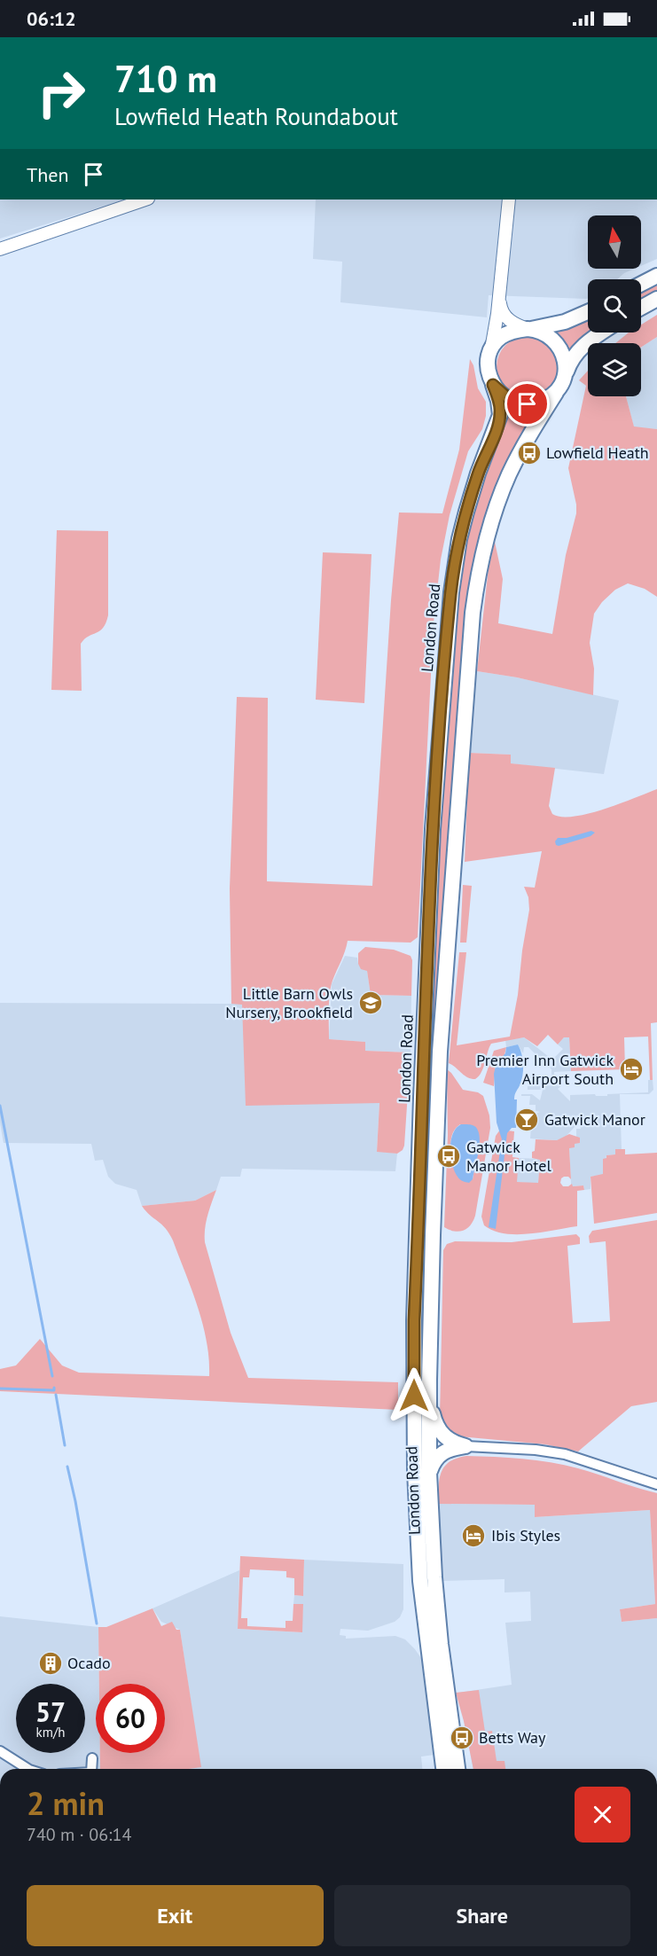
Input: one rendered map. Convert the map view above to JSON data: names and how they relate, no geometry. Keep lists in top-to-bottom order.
{
  "streets": {
    "main road": ["London Road"]
  },
  "places": {
    "bus stop": ["Lowfield Heath", "Gatwick Manor Hotel", "Betts Way"],
    "school or university": ["Little Barn Owls Nursery, Brookfield"],
    "hotel": ["Premier Inn Gatwick Airport South", "Ibis Styles"],
    "bar": ["Gatwick Manor"],
    "building": ["Ocado"]
  },
  "north": "top",
  "page": {
    "status": "06:12",
    "turn": ["710 m", "Lowfield Heath Roundabout"],
    "then": "Then",
    "speed": "57 km/h",
    "limit": "60",
    "heading": ["2 min", "740 m · 06:14"],
    "buttons": ["Exit", "Share"]
  }
}
